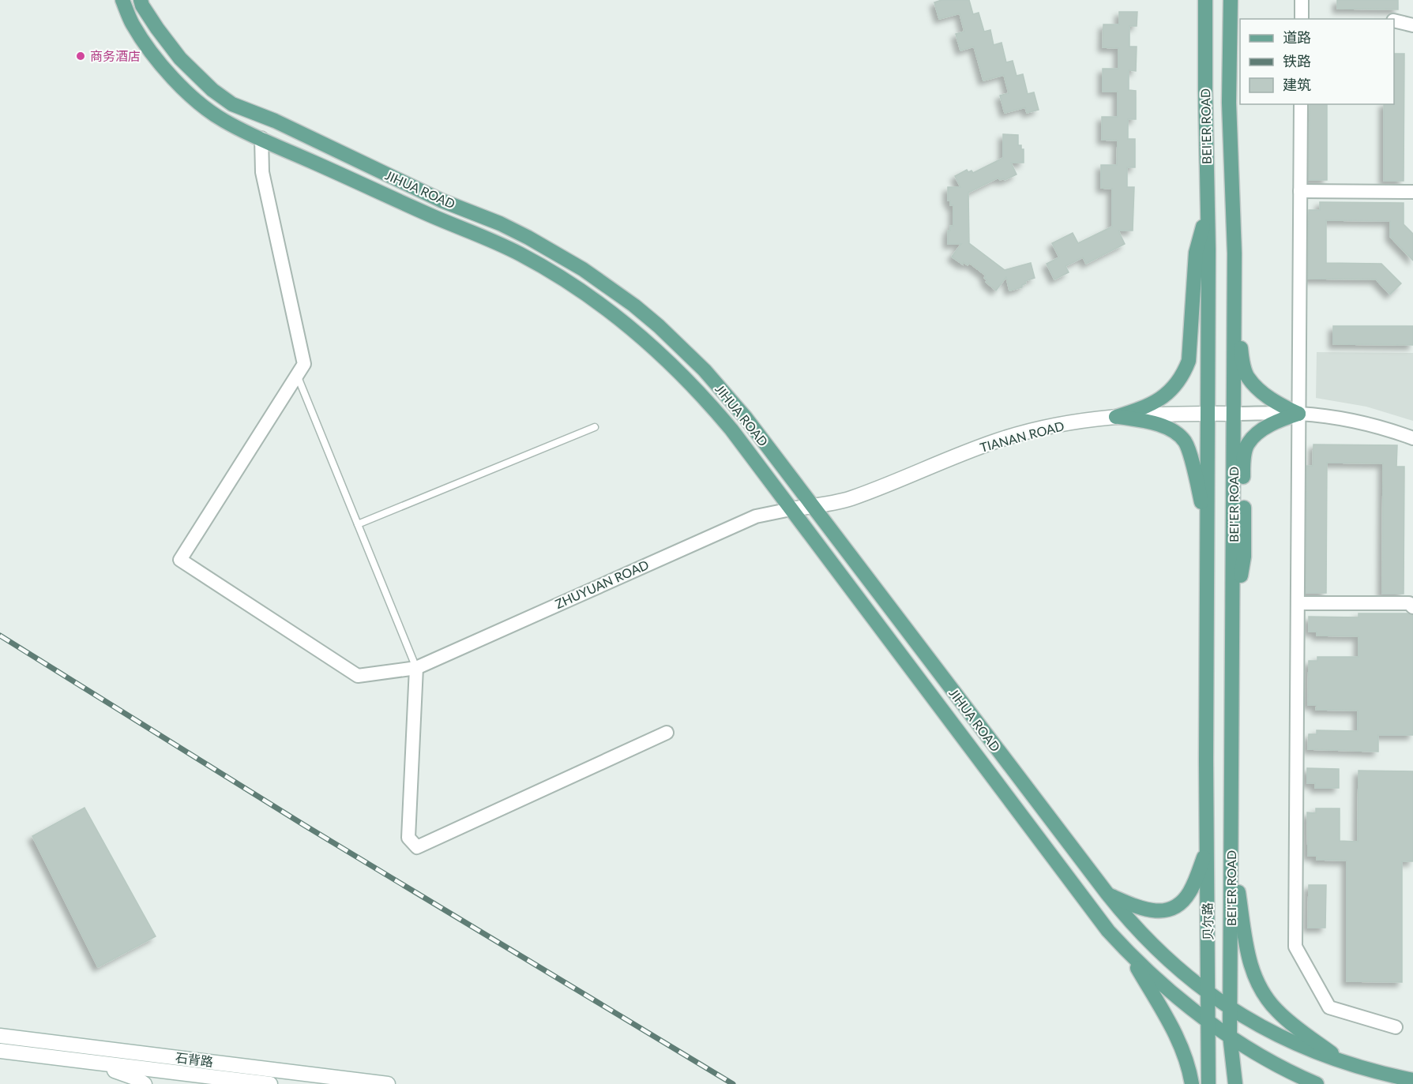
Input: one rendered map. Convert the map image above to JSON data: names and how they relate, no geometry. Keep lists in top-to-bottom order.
{
  "streets": {
    "main road": [
      "BEI'ER ROAD",
      "JIHUA ROAD",
      "TIANAN ROAD",
      "贝尔路",
      "石背路"
    ],
    "street": ["ZHUYUAN ROAD"]
  },
  "crossings": [
    ["BEI'ER ROAD", "JIHUA ROAD"],
    ["BEI'ER ROAD", "TIANAN ROAD"],
    ["BEI'ER ROAD", "贝尔路"],
    ["JIHUA ROAD", "TIANAN ROAD"],
    ["JIHUA ROAD", "ZHUYUAN ROAD"],
    ["JIHUA ROAD", "贝尔路"],
    ["TIANAN ROAD", "ZHUYUAN ROAD"]
  ],
  "places": ["商务酒店"],
  "legend": ["道路", "铁路", "建筑"]
}
